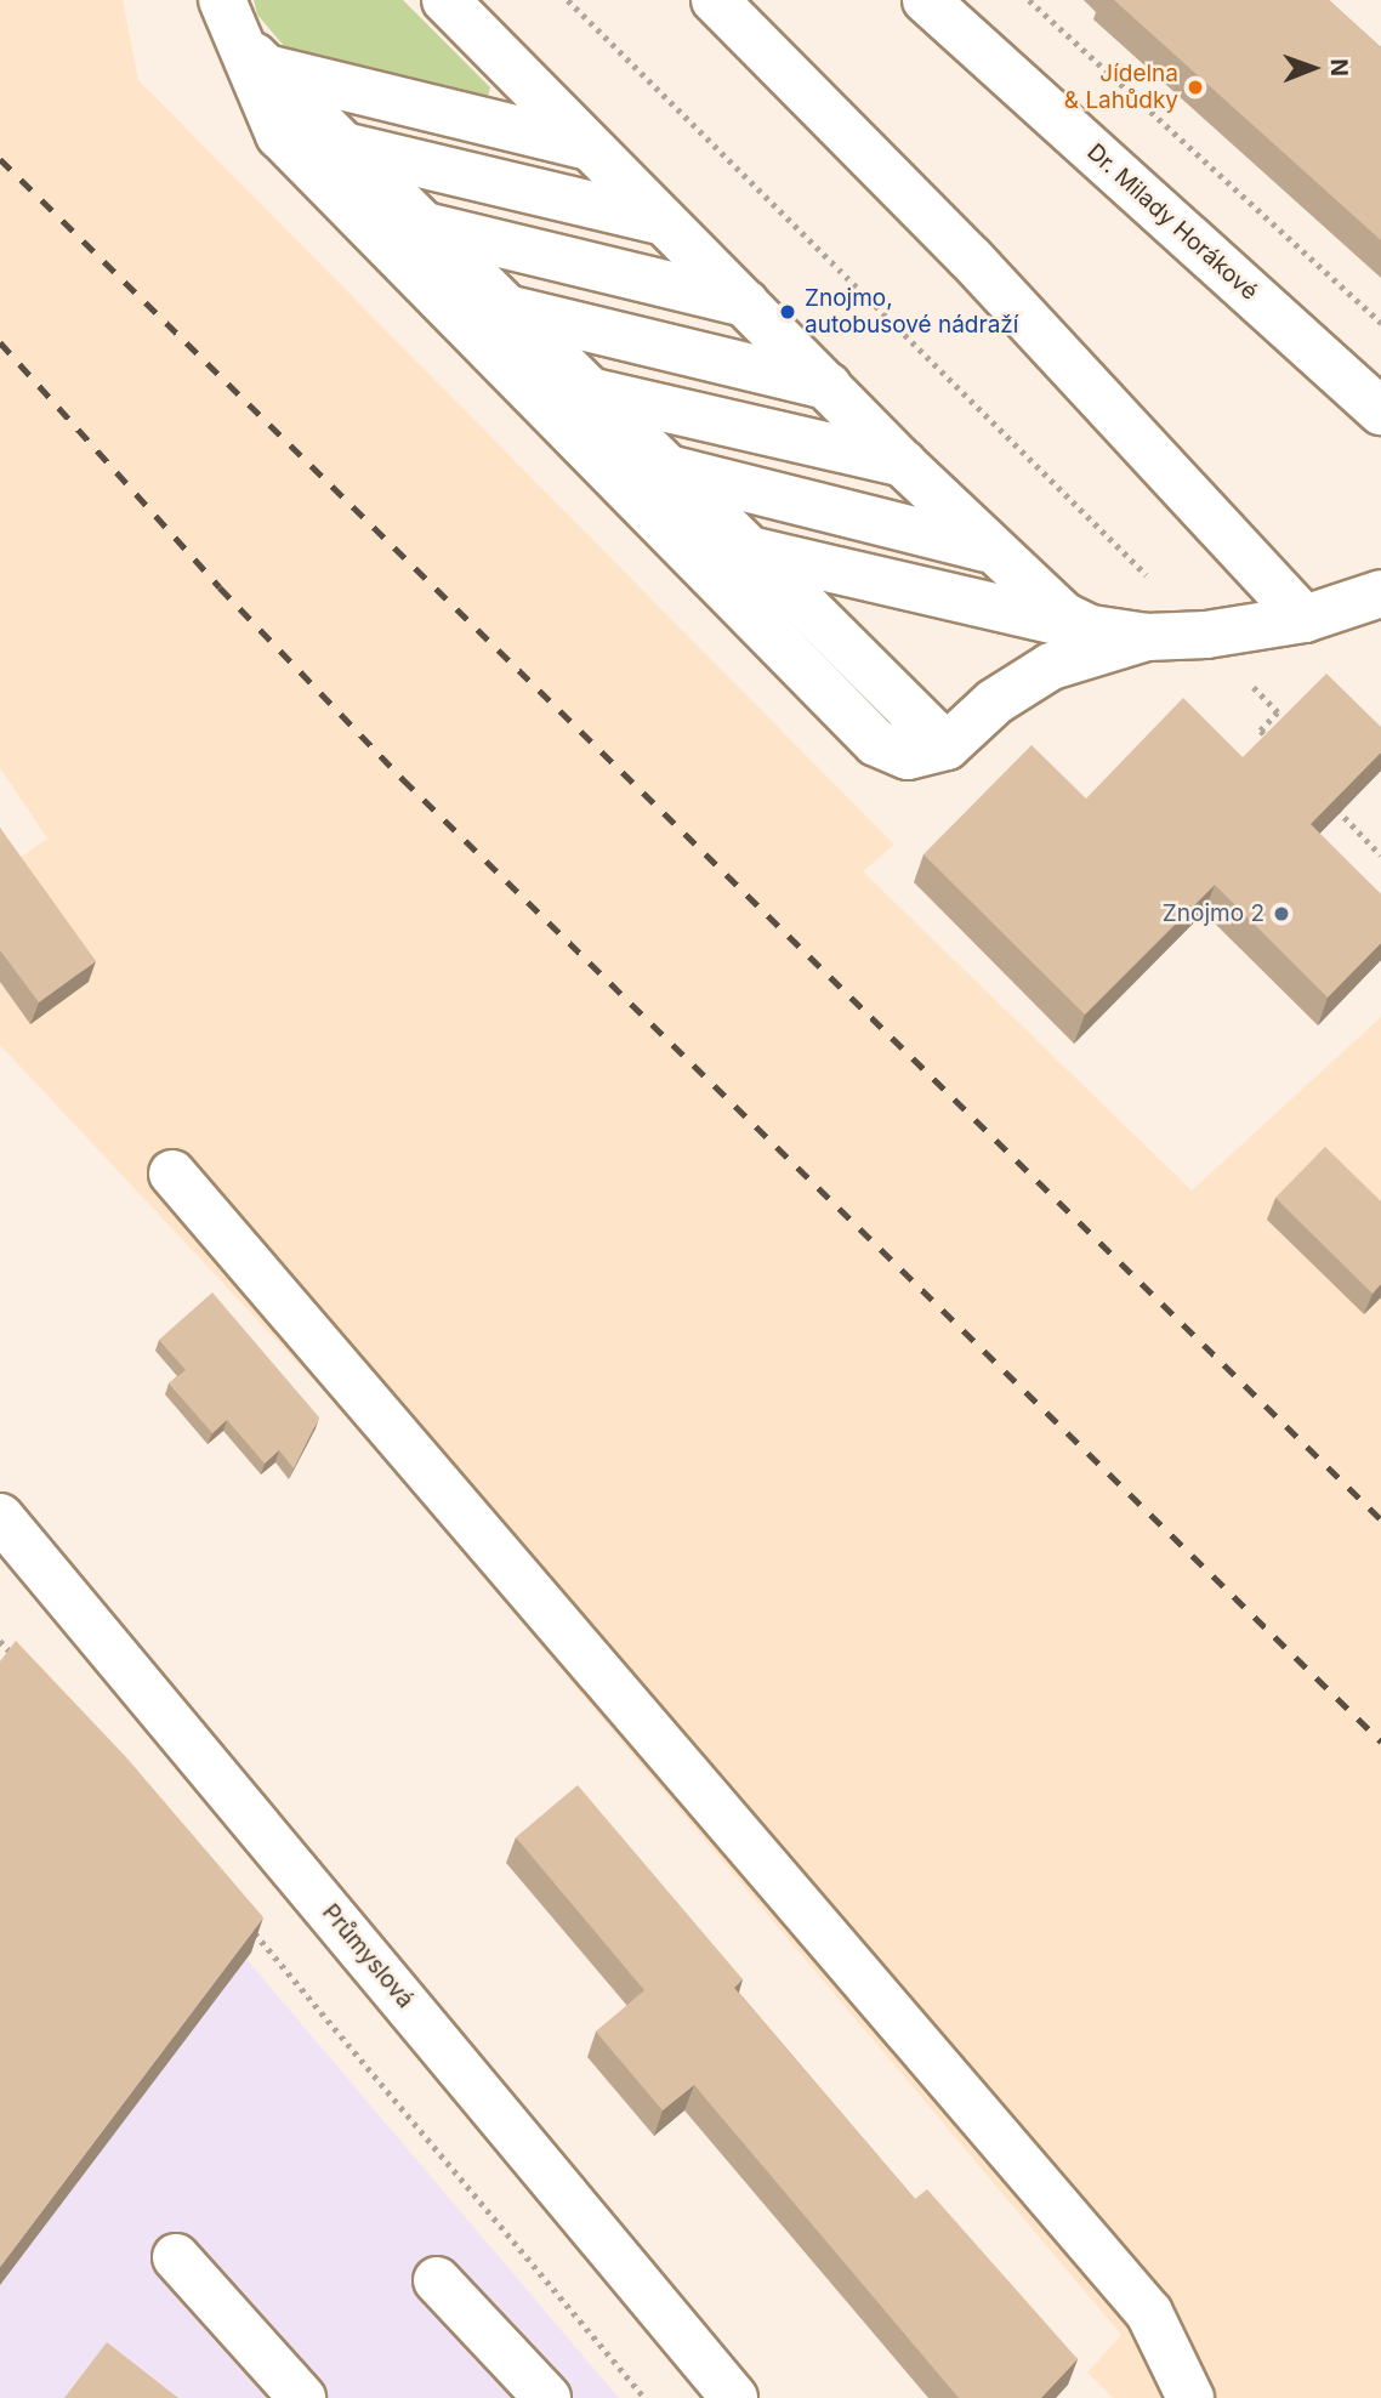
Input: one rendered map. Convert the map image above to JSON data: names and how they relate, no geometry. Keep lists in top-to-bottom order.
{
  "streets": {
    "street": ["Dr. Milady Horákové", "Průmyslová"]
  },
  "places": ["Jídelna & Lahůdky", "Znojmo, autobusové nádraží", "Znojmo 2"],
  "north": "right"
}
